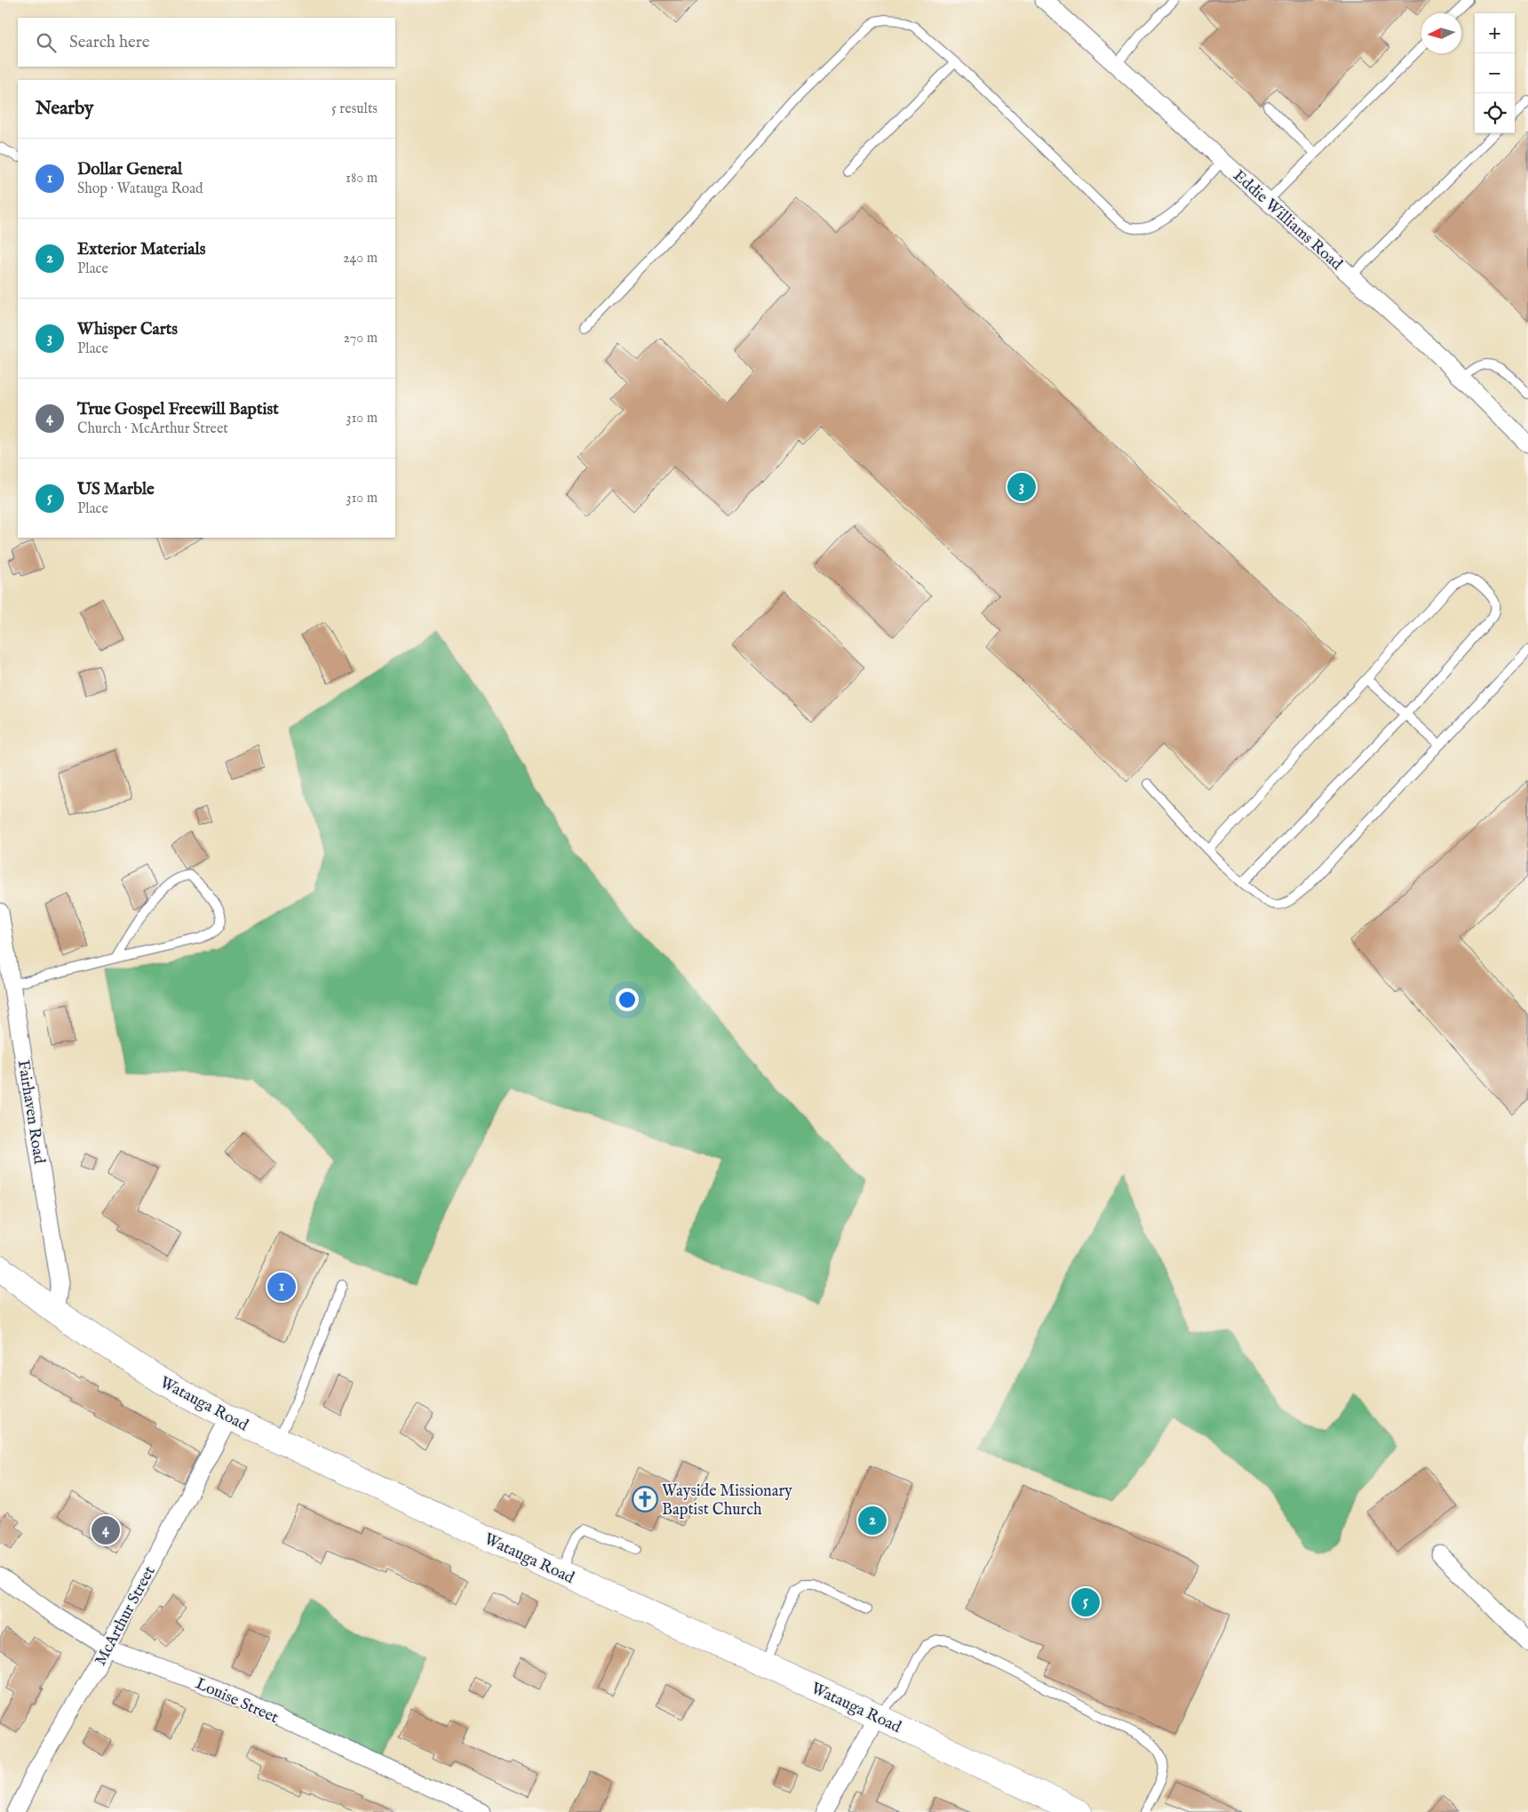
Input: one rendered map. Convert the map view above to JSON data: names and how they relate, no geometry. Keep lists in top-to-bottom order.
{
  "streets": {
    "main road": ["Watauga Road"],
    "street": [
      "Eddie Williams Road",
      "Fairhaven Road",
      "McArthur Street",
      "Louise Street"
    ]
  },
  "crossings": [
    ["Fairhaven Road", "Watauga Road"],
    ["Watauga Road", "McArthur Street"],
    ["McArthur Street", "Louise Street"]
  ],
  "places": {
    "church": ["Wayside Missionary Baptist Church"]
  },
  "north": "left",
  "page": {
    "map_buttons": ["+", "−"],
    "search": "Search here",
    "heading": ["Nearby", "5 results"],
    "list": [
      {
        "mark": "1",
        "name": "Dollar General",
        "note": "Shop · Watauga Road",
        "value": "180 m"
      },
      {
        "mark": "2",
        "name": "Exterior Materials",
        "note": "Place",
        "value": "240 m"
      },
      {
        "mark": "3",
        "name": "Whisper Carts",
        "note": "Place",
        "value": "270 m"
      },
      {
        "mark": "4",
        "name": "True Gospel Freewill Baptist",
        "note": "Church · McArthur Street",
        "value": "310 m"
      },
      {
        "mark": "5",
        "name": "US Marble",
        "note": "Place",
        "value": "310 m"
      }
    ],
    "pins": [
      "3",
      "1",
      "2",
      "4",
      "5"
    ]
  }
}
